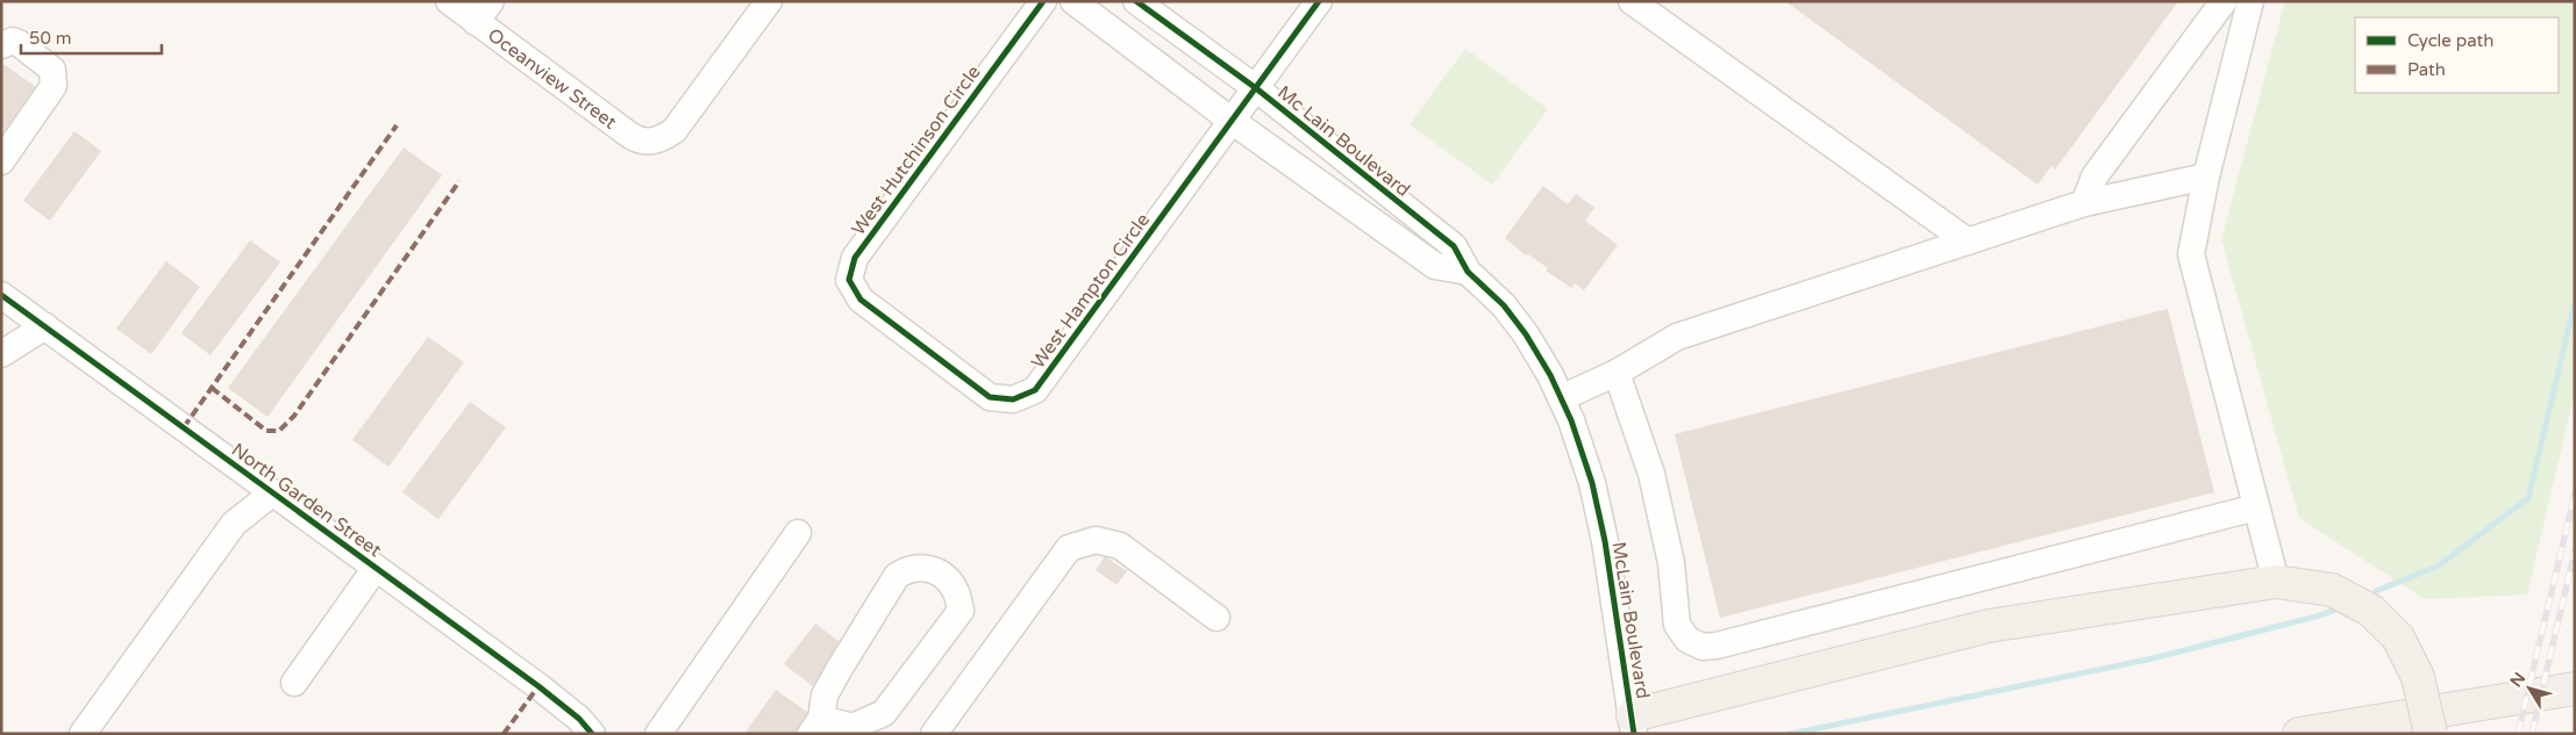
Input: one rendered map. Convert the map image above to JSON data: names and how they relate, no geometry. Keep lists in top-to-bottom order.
{
  "streets": {
    "street": [
      "Oceanview Street",
      "Mc Lain Boulevard",
      "West Hutchinson Circle",
      "West Hampton Circle",
      "North Garden Street",
      "McLain Boulevard"
    ]
  },
  "crossings": [
    ["Mc Lain Boulevard", "West Hampton Circle"],
    ["Mc Lain Boulevard", "McLain Boulevard"],
    ["West Hutchinson Circle", "West Hampton Circle"]
  ],
  "legend": ["Cycle path", "Path"],
  "scale_bar": "50 m",
  "north": "top left"
}
